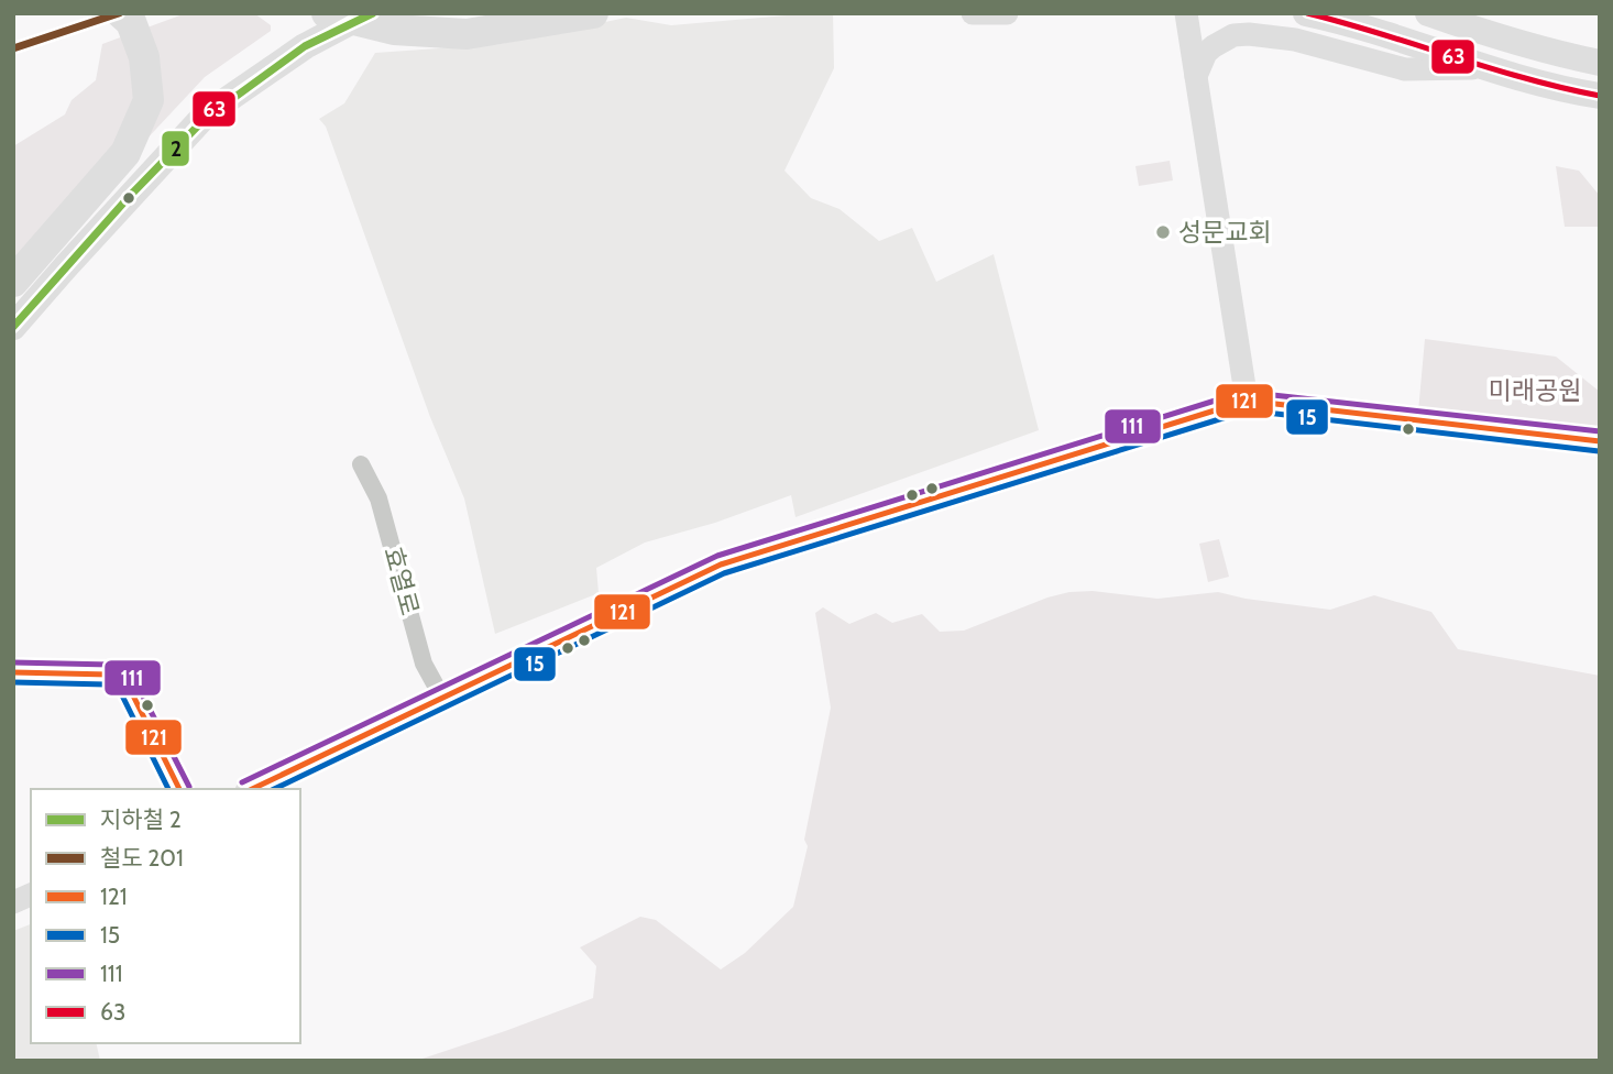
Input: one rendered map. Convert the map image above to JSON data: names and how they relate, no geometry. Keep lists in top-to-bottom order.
{
  "streets": {
    "street": ["효열로"]
  },
  "parks": ["미래공원"],
  "places": ["성문교회"],
  "lines": [
    "metro line 2",
    "rail line 201",
    "transit line 63",
    "transit line 111",
    "transit line 121",
    "transit line 15"
  ],
  "legend": [
    "지하철 2",
    "철도 201",
    "121",
    "15",
    "111",
    "63"
  ]
}
